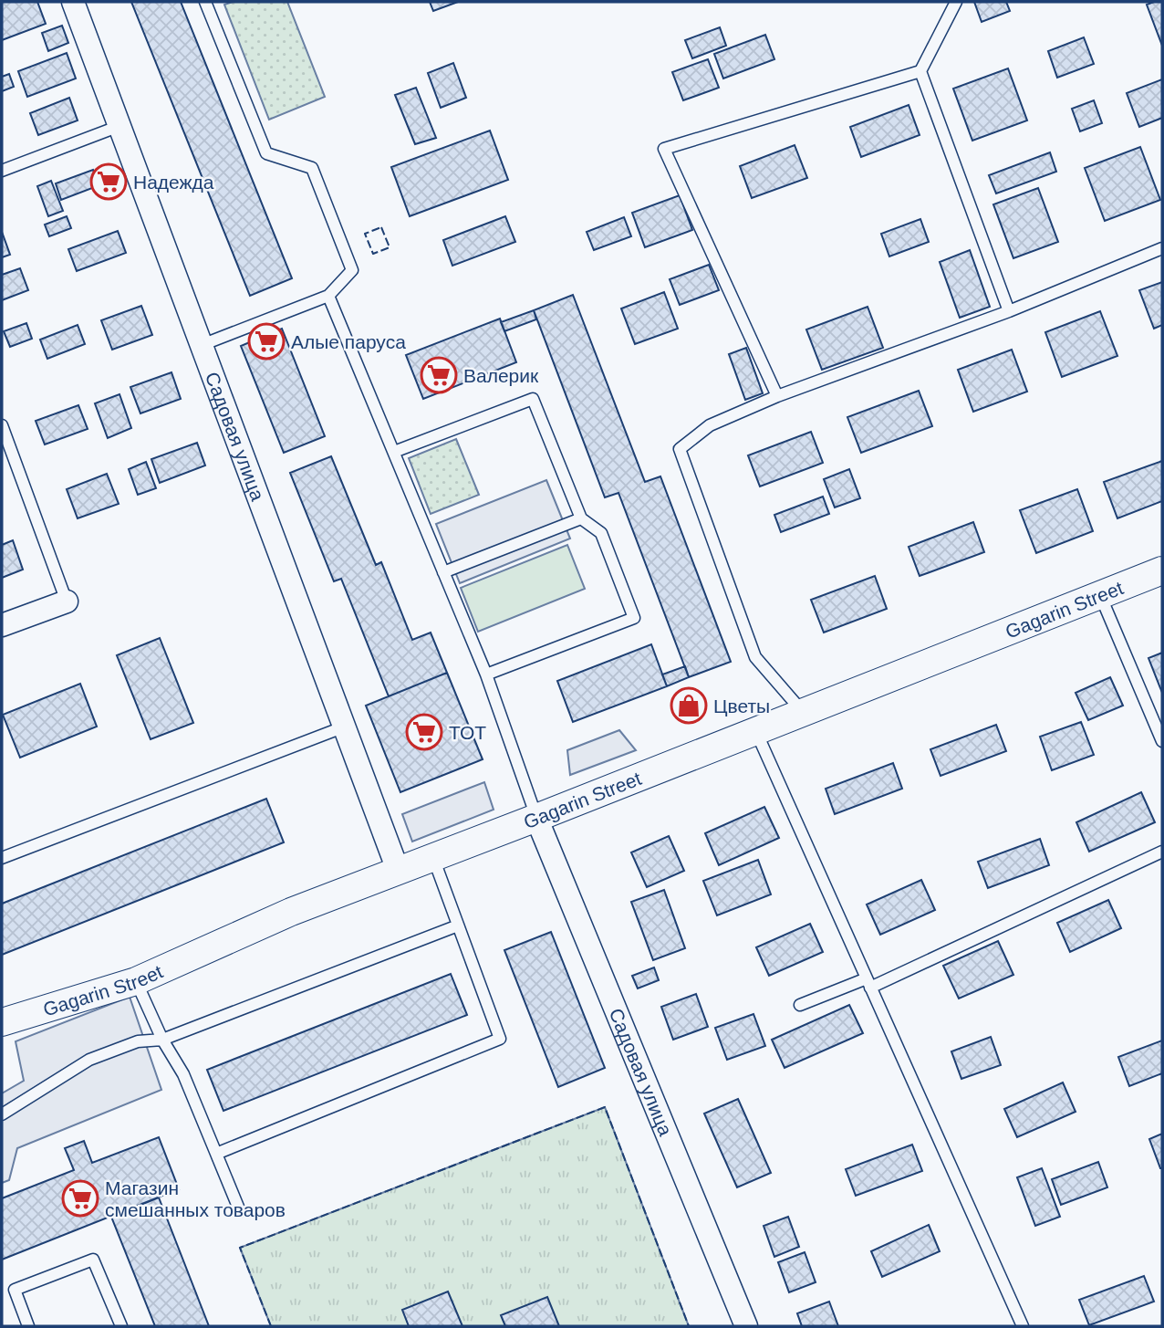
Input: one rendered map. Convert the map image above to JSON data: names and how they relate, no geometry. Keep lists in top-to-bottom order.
{
  "streets": {
    "street": ["Садовая улица", "Gagarin Street"]
  },
  "crossings": [
    ["Садовая улица", "Gagarin Street"]
  ],
  "places": {
    "supermarket": [
      "Надежда",
      "Алые паруса",
      "Валерик",
      "ТОТ",
      "Магазин смешанных товаров"
    ],
    "shop": ["Цветы"]
  }
}
